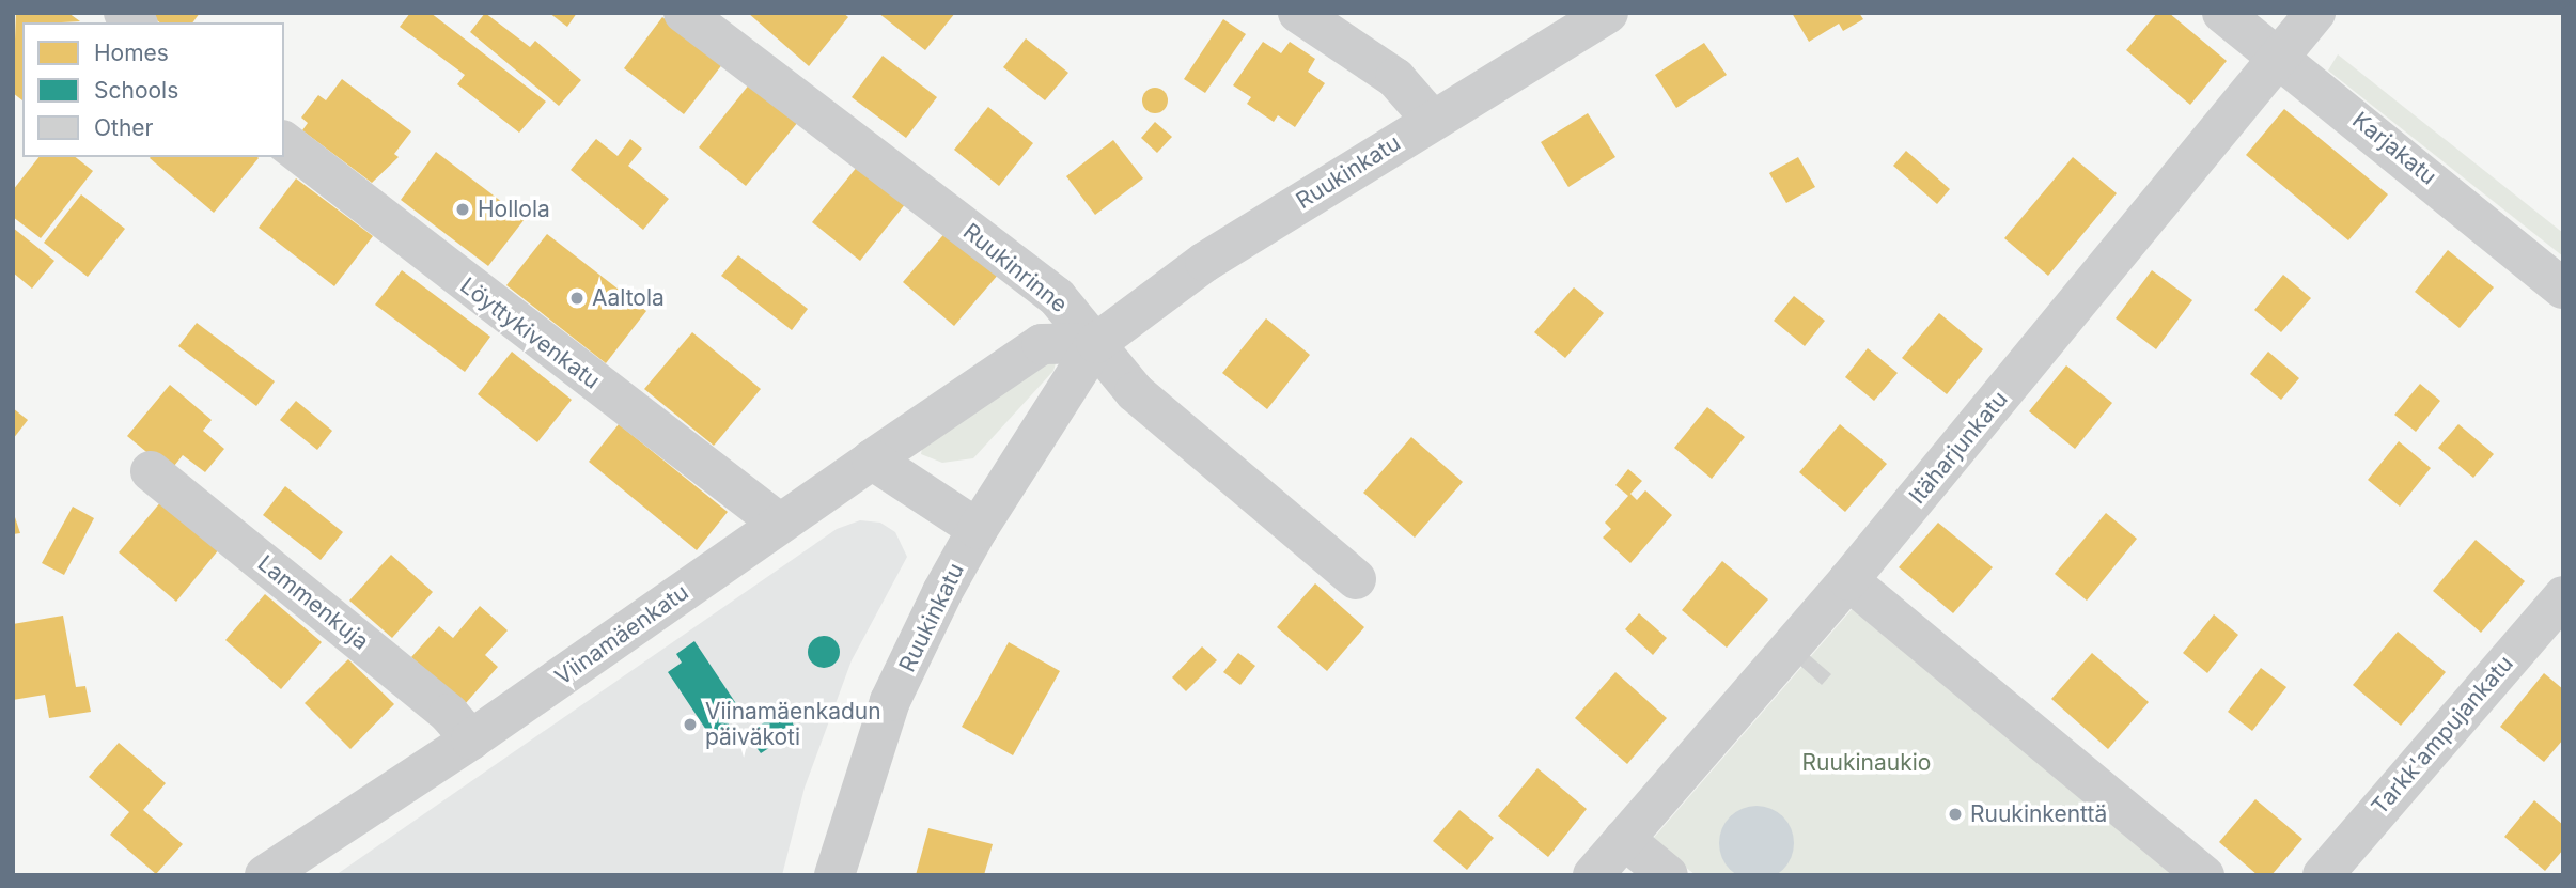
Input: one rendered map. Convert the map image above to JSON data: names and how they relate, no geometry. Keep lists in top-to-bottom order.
{
  "streets": {
    "street": [
      "Karjakatu",
      "Ruukinkatu",
      "Ruukinrinne",
      "Löyttykivenkatu",
      "Itäharjunkatu",
      "Lammenkuja",
      "Viinamäenkatu",
      "Tarkk'ampujankatu"
    ]
  },
  "crossings": [
    ["Karjakatu", "Itäharjunkatu"],
    ["Ruukinkatu", "Ruukinrinne"],
    ["Löyttykivenkatu", "Viinamäenkatu"],
    ["Lammenkuja", "Viinamäenkatu"]
  ],
  "parks": ["Ruukinaukio"],
  "places": [
    "Hollola",
    "Aaltola",
    "Viinamäenkadun päiväkoti",
    "Ruukinkenttä"
  ],
  "legend": ["Homes", "Schools", "Other"]
}
